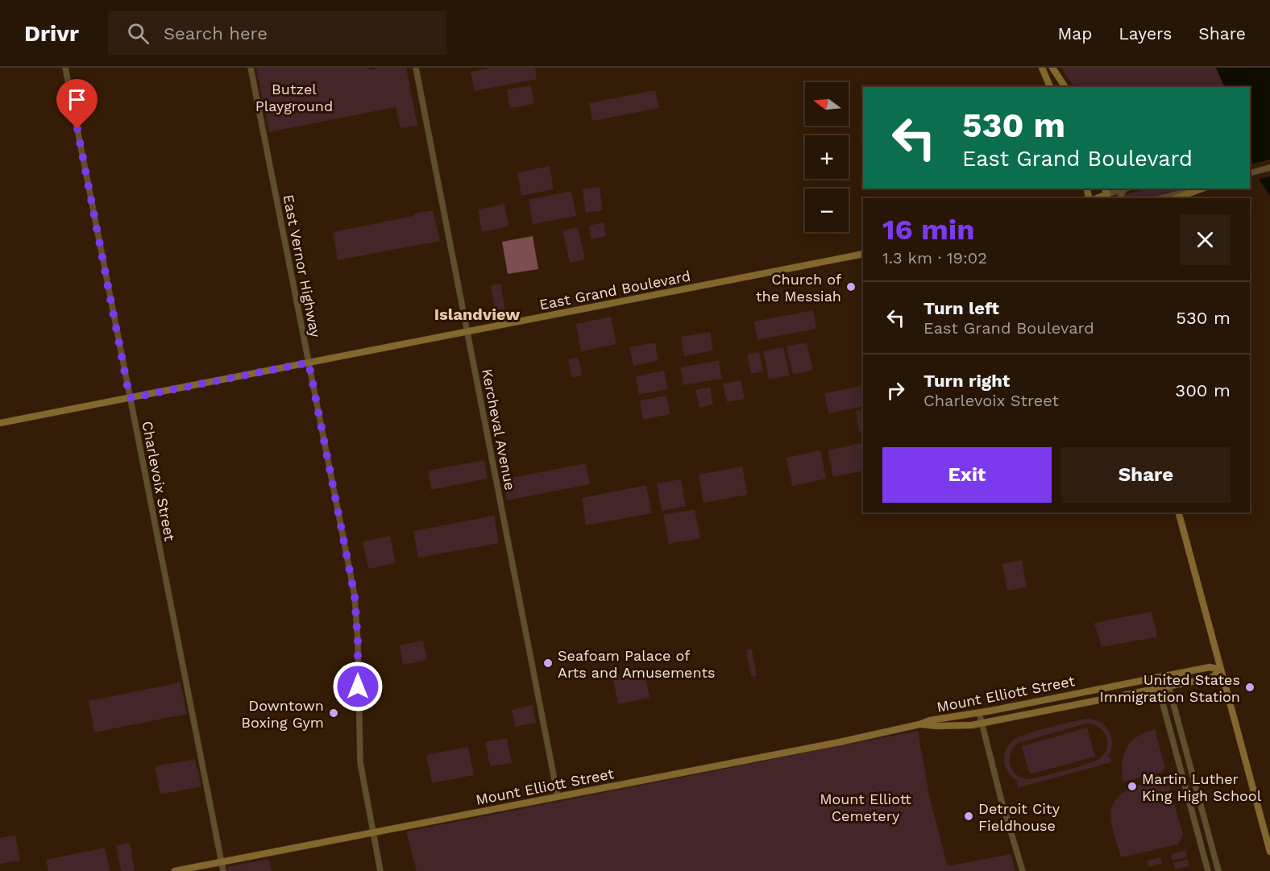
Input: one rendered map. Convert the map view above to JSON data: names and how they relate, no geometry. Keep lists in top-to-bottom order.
{
  "streets": {
    "main road": ["East Grand Boulevard", "Mount Elliott Street"],
    "street": ["East Vernor Highway", "Kercheval Avenue", "Charlevoix Street"]
  },
  "crossings": [
    ["East Vernor Highway", "East Grand Boulevard"],
    ["East Vernor Highway", "Mount Elliott Street"],
    ["East Grand Boulevard", "Kercheval Avenue"],
    ["East Grand Boulevard", "Charlevoix Street"],
    ["Kercheval Avenue", "Mount Elliott Street"],
    ["Charlevoix Street", "Mount Elliott Street"]
  ],
  "districts": ["Islandview"],
  "parks": ["Butzel Playground", "Mount Elliott Cemetery"],
  "places": [
    "Church of the Messiah",
    "Seafoam Palace of Arts and Amusements",
    "United States Immigration Station",
    "Downtown Boxing Gym",
    "Martin Luther King High School",
    "Detroit City Fieldhouse"
  ],
  "north": "left",
  "page": {
    "header": "Drivr",
    "search": "Search here",
    "nav": ["Map", "Layers", "Share"],
    "map_buttons": ["+", "−"],
    "turn": ["530 m", "East Grand Boulevard"],
    "heading": ["16 min", "1.3 km · 19:02"],
    "list": [
      {
        "name": "Turn left",
        "note": "East Grand Boulevard",
        "value": "530 m"
      },
      {
        "name": "Turn right",
        "note": "Charlevoix Street",
        "value": "300 m"
      }
    ],
    "buttons": ["Exit", "Share"]
  }
}
